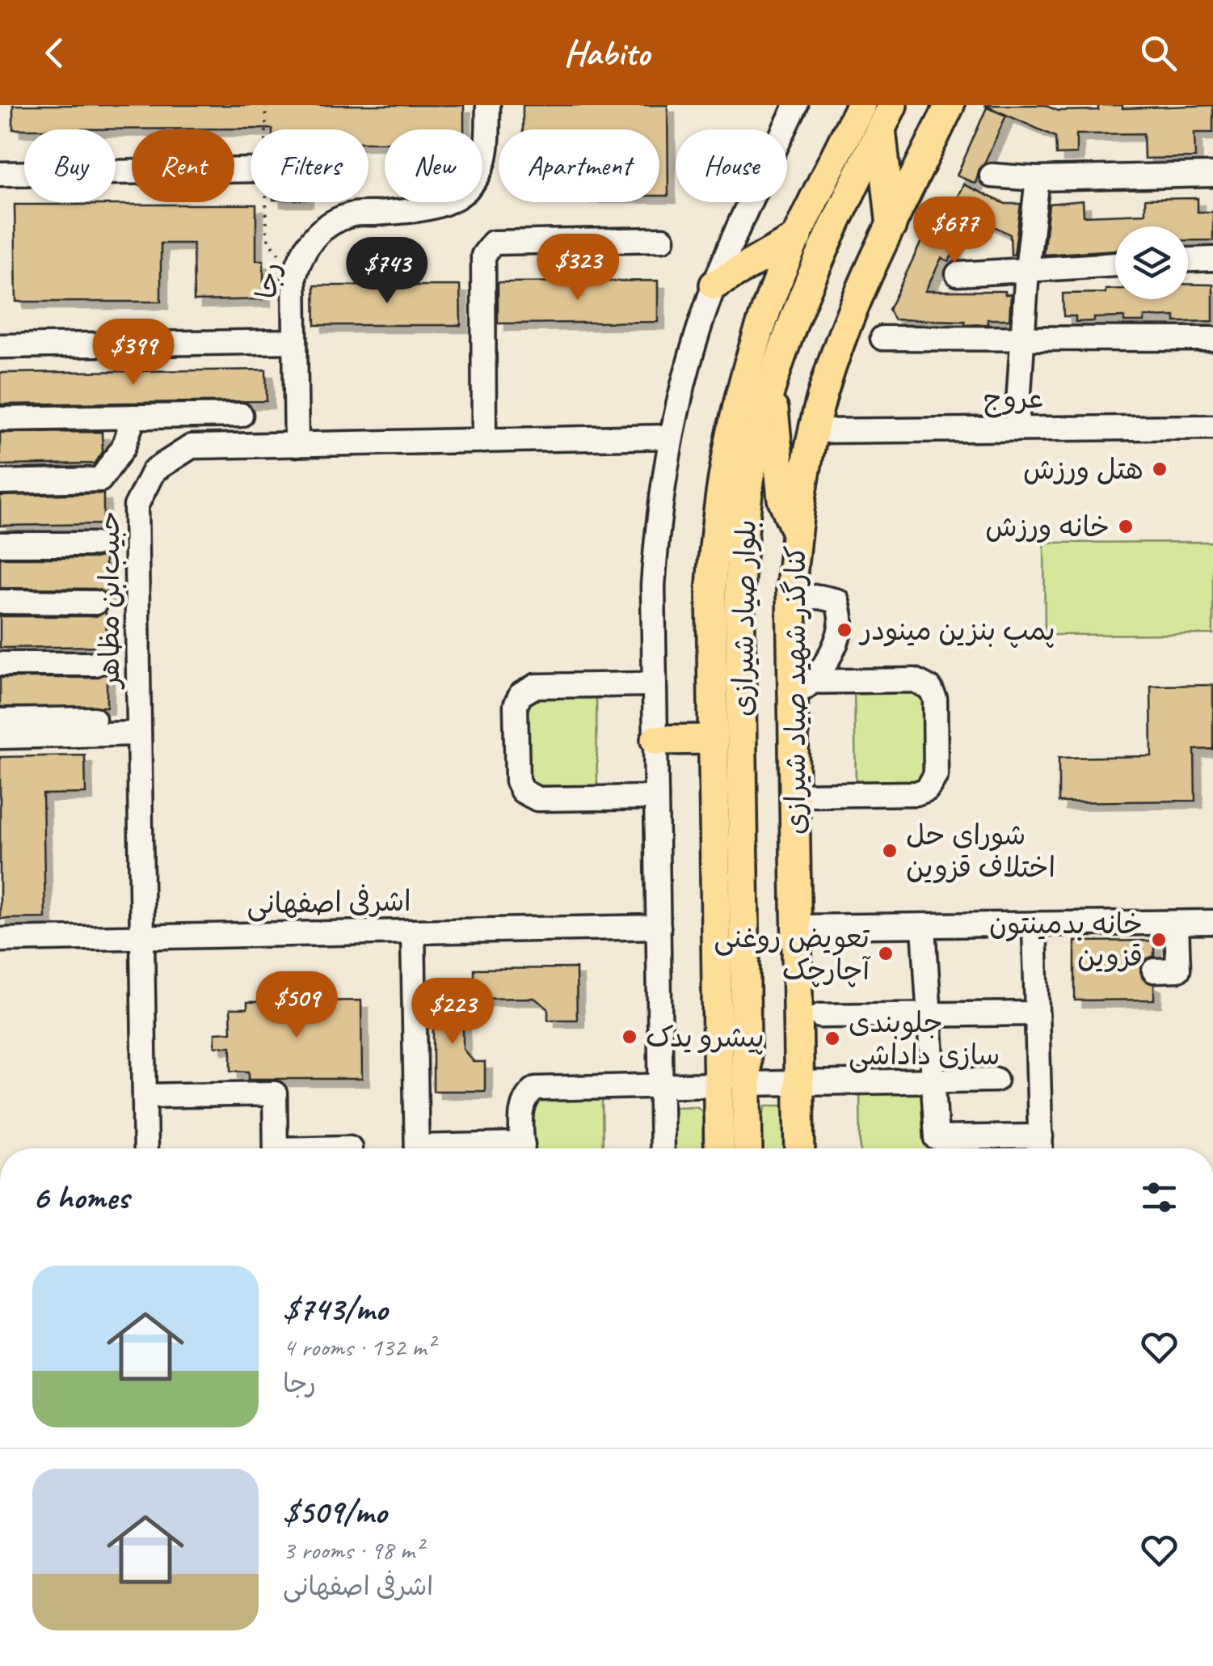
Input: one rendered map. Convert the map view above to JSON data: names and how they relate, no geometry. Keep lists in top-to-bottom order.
{
  "streets": {
    "main road": ["بلوار صیاد شیرازی", "کنارگذر شهید صیاد شیرازی"],
    "street": [
      "رجا",
      "عروج",
      "حبیب‌ابن مظاهر",
      "اشرفی اصفهانی"
    ]
  },
  "crossings": [
    ["رجا", "حبیب‌ابن مظاهر"],
    ["عروج", "کنارگذر شهید صیاد شیرازی"],
    ["حبیب‌ابن مظاهر", "اشرفی اصفهانی"]
  ],
  "places": [
    "هتل ورزش",
    "خانه ورزش",
    "پمپ بنزین مینودر",
    "شورای حل اختلاف قزوین",
    "خانه بدمینتون قزوین",
    "تعویض روغنی آچارچک",
    "پیشرو یدک",
    "جلوبندی سازی داداشی"
  ],
  "page": {
    "header": "Habito",
    "chip": [
      "Buy",
      "Rent",
      "Filters",
      "New",
      "Apartment",
      "House"
    ],
    "price": [
      "$677",
      "$323",
      "$743",
      "$399",
      "$509",
      "$223"
    ],
    "heading": "6 homes",
    "list": [
      {
        "name": "$743/mo",
        "note": "4 rooms · 132 m² · رجا"
      },
      {
        "name": "$509/mo",
        "note": "3 rooms · 98 m² · اشرفی اصفهانی"
      }
    ]
  }
}
